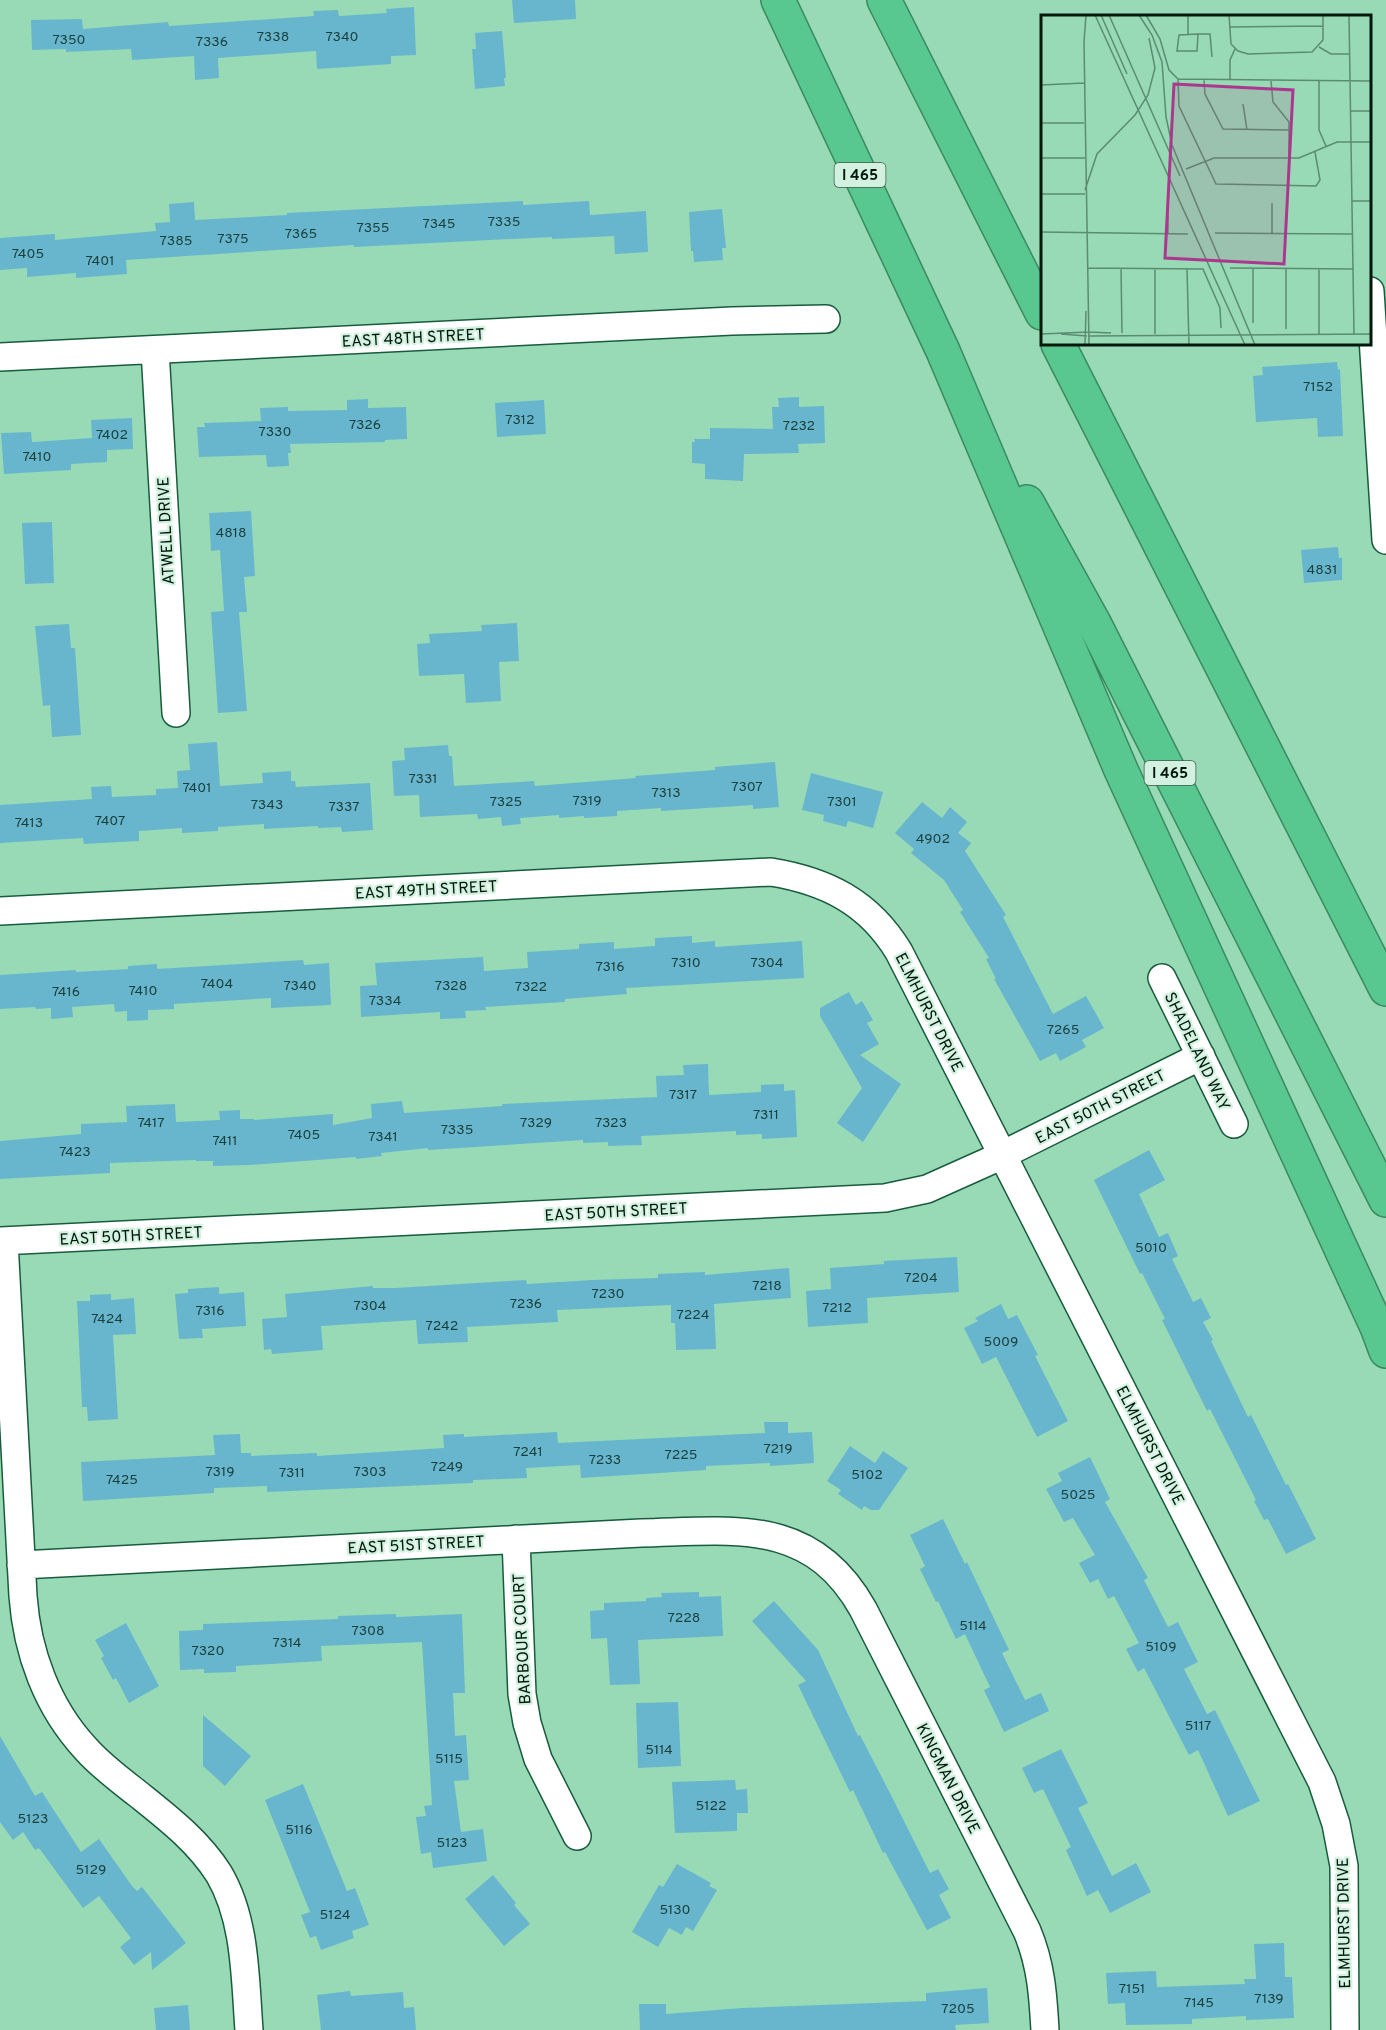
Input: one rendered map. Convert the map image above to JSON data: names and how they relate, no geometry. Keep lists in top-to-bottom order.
{
  "streets": {
    "highway": ["I 465"],
    "street": [
      "EAST 48TH STREET",
      "ATWELL DRIVE",
      "EAST 49TH STREET",
      "ELMHURST DRIVE",
      "SHADELAND WAY",
      "EAST 50TH STREET",
      "EAST 51ST STREET",
      "BARBOUR COURT",
      "KINGMAN DRIVE"
    ]
  },
  "crossings": [
    ["EAST 48TH STREET", "ATWELL DRIVE"],
    ["EAST 49TH STREET", "ELMHURST DRIVE"],
    ["ELMHURST DRIVE", "EAST 50TH STREET"],
    ["SHADELAND WAY", "EAST 50TH STREET"],
    ["EAST 51ST STREET", "BARBOUR COURT"],
    ["EAST 51ST STREET", "KINGMAN DRIVE"]
  ],
  "house_numbers": [
    "7338",
    "7340",
    "7350",
    "7336",
    "7335",
    "7345",
    "7355",
    "7365",
    "7375",
    "7385",
    "7405",
    "7401",
    "7152",
    "7312",
    "7326",
    "7232",
    "7330",
    "7402",
    "7410",
    "4818",
    "4831",
    "7331",
    "7307",
    "7401",
    "7313",
    "7319",
    "7325",
    "7301",
    "7343",
    "7337",
    "7407",
    "7413",
    "4902",
    "7310",
    "7304",
    "7316",
    "7404",
    "7340",
    "7328",
    "7322",
    "7410",
    "7416",
    "7334",
    "7265",
    "7317",
    "7311",
    "7417",
    "7329",
    "7323",
    "7335",
    "7405",
    "7341",
    "7411",
    "7423",
    "5010",
    "7204",
    "7218",
    "7230",
    "7236",
    "7304",
    "7212",
    "7316",
    "7224",
    "7424",
    "7242",
    "5009",
    "7219",
    "7241",
    "7225",
    "7233",
    "7249",
    "7319",
    "7303",
    "7311",
    "5102",
    "7425",
    "5025",
    "7228",
    "5114",
    "7308",
    "7314",
    "5109",
    "7320",
    "5117",
    "5114",
    "5115",
    "5122",
    "5123",
    "5116",
    "5123",
    "5129",
    "5130",
    "5124",
    "7151",
    "7139",
    "7145",
    "7205"
  ]
}
